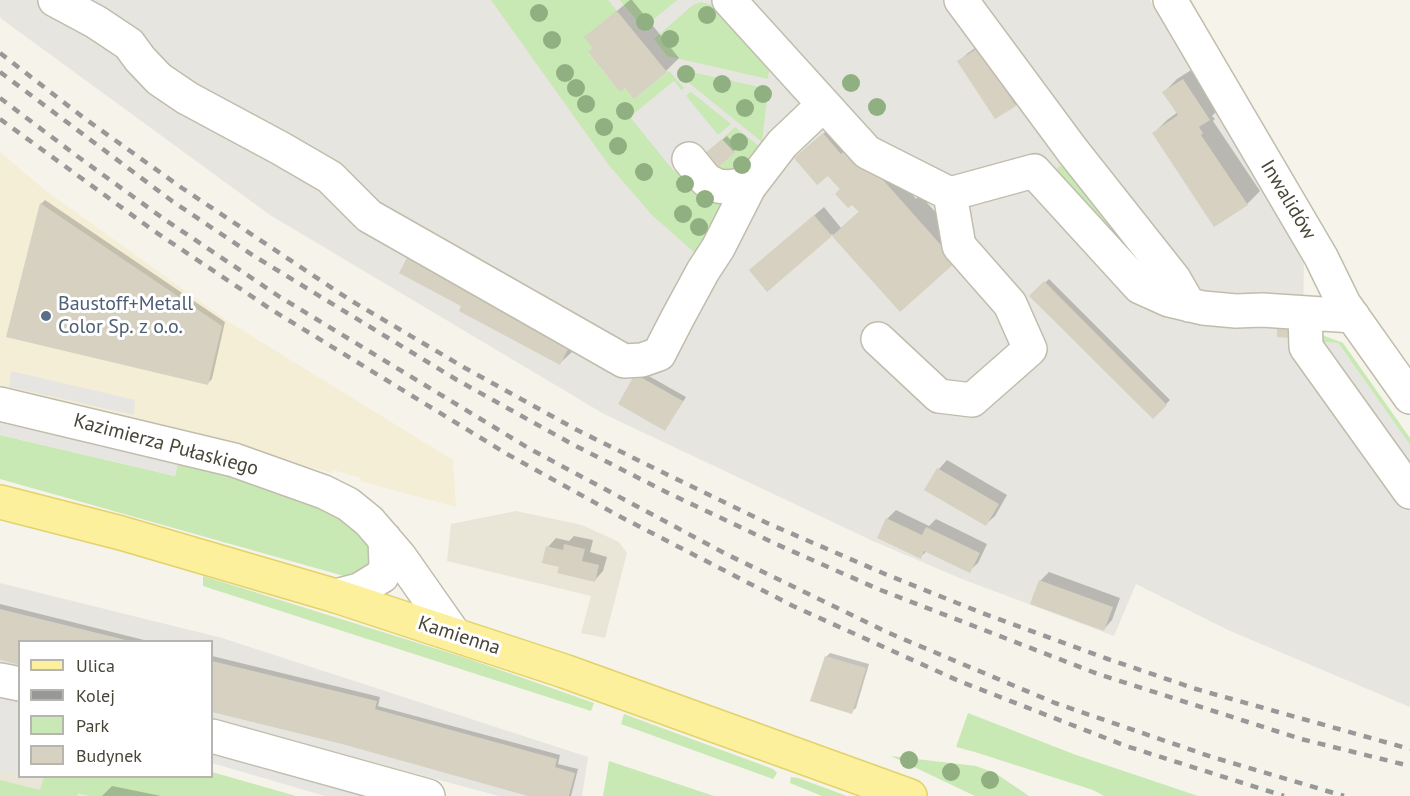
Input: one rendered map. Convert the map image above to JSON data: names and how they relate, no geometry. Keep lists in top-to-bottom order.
{
  "streets": {
    "main road": ["Kamienna"],
    "street": ["Inwalidów", "Kazimierza Pułaskiego"]
  },
  "crossings": [
    ["Kazimierza Pułaskiego", "Kamienna"]
  ],
  "places": ["Baustoff+Metall Color Sp. z o.o."],
  "legend": [
    "Ulica",
    "Kolej",
    "Park",
    "Budynek"
  ]
}
